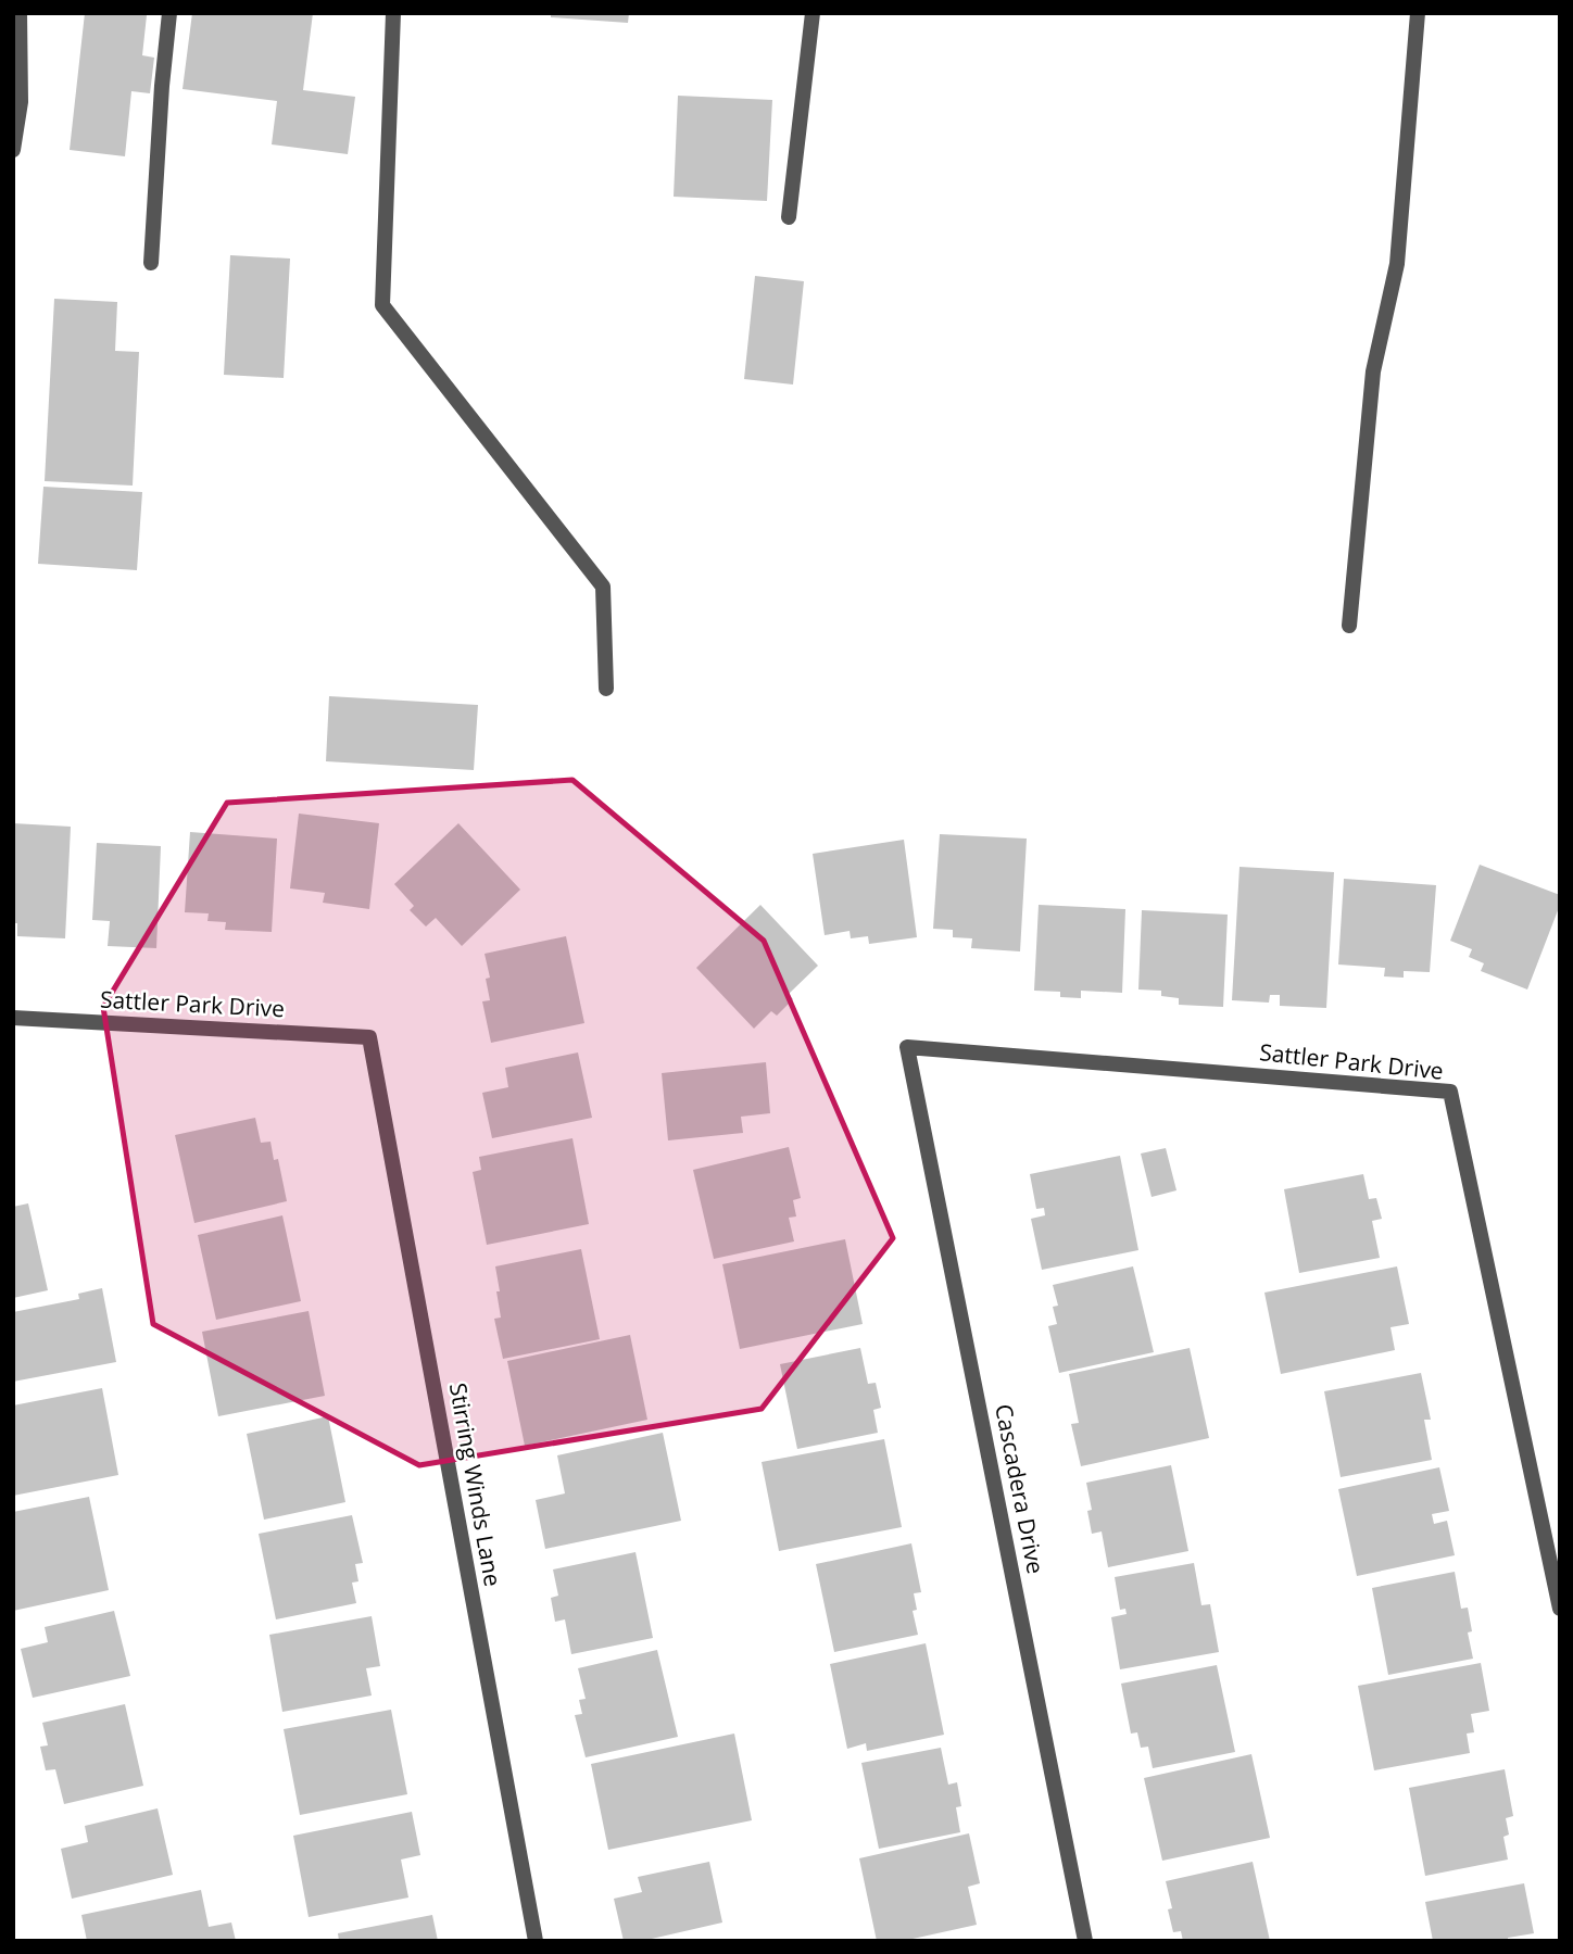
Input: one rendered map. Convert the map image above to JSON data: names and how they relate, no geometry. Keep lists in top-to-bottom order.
{
  "streets": {
    "street": ["Sattler Park Drive", "Stirring Winds Lane", "Cascadera Drive"]
  },
  "crossings": [
    ["Sattler Park Drive", "Stirring Winds Lane"],
    ["Sattler Park Drive", "Cascadera Drive"]
  ]
}
